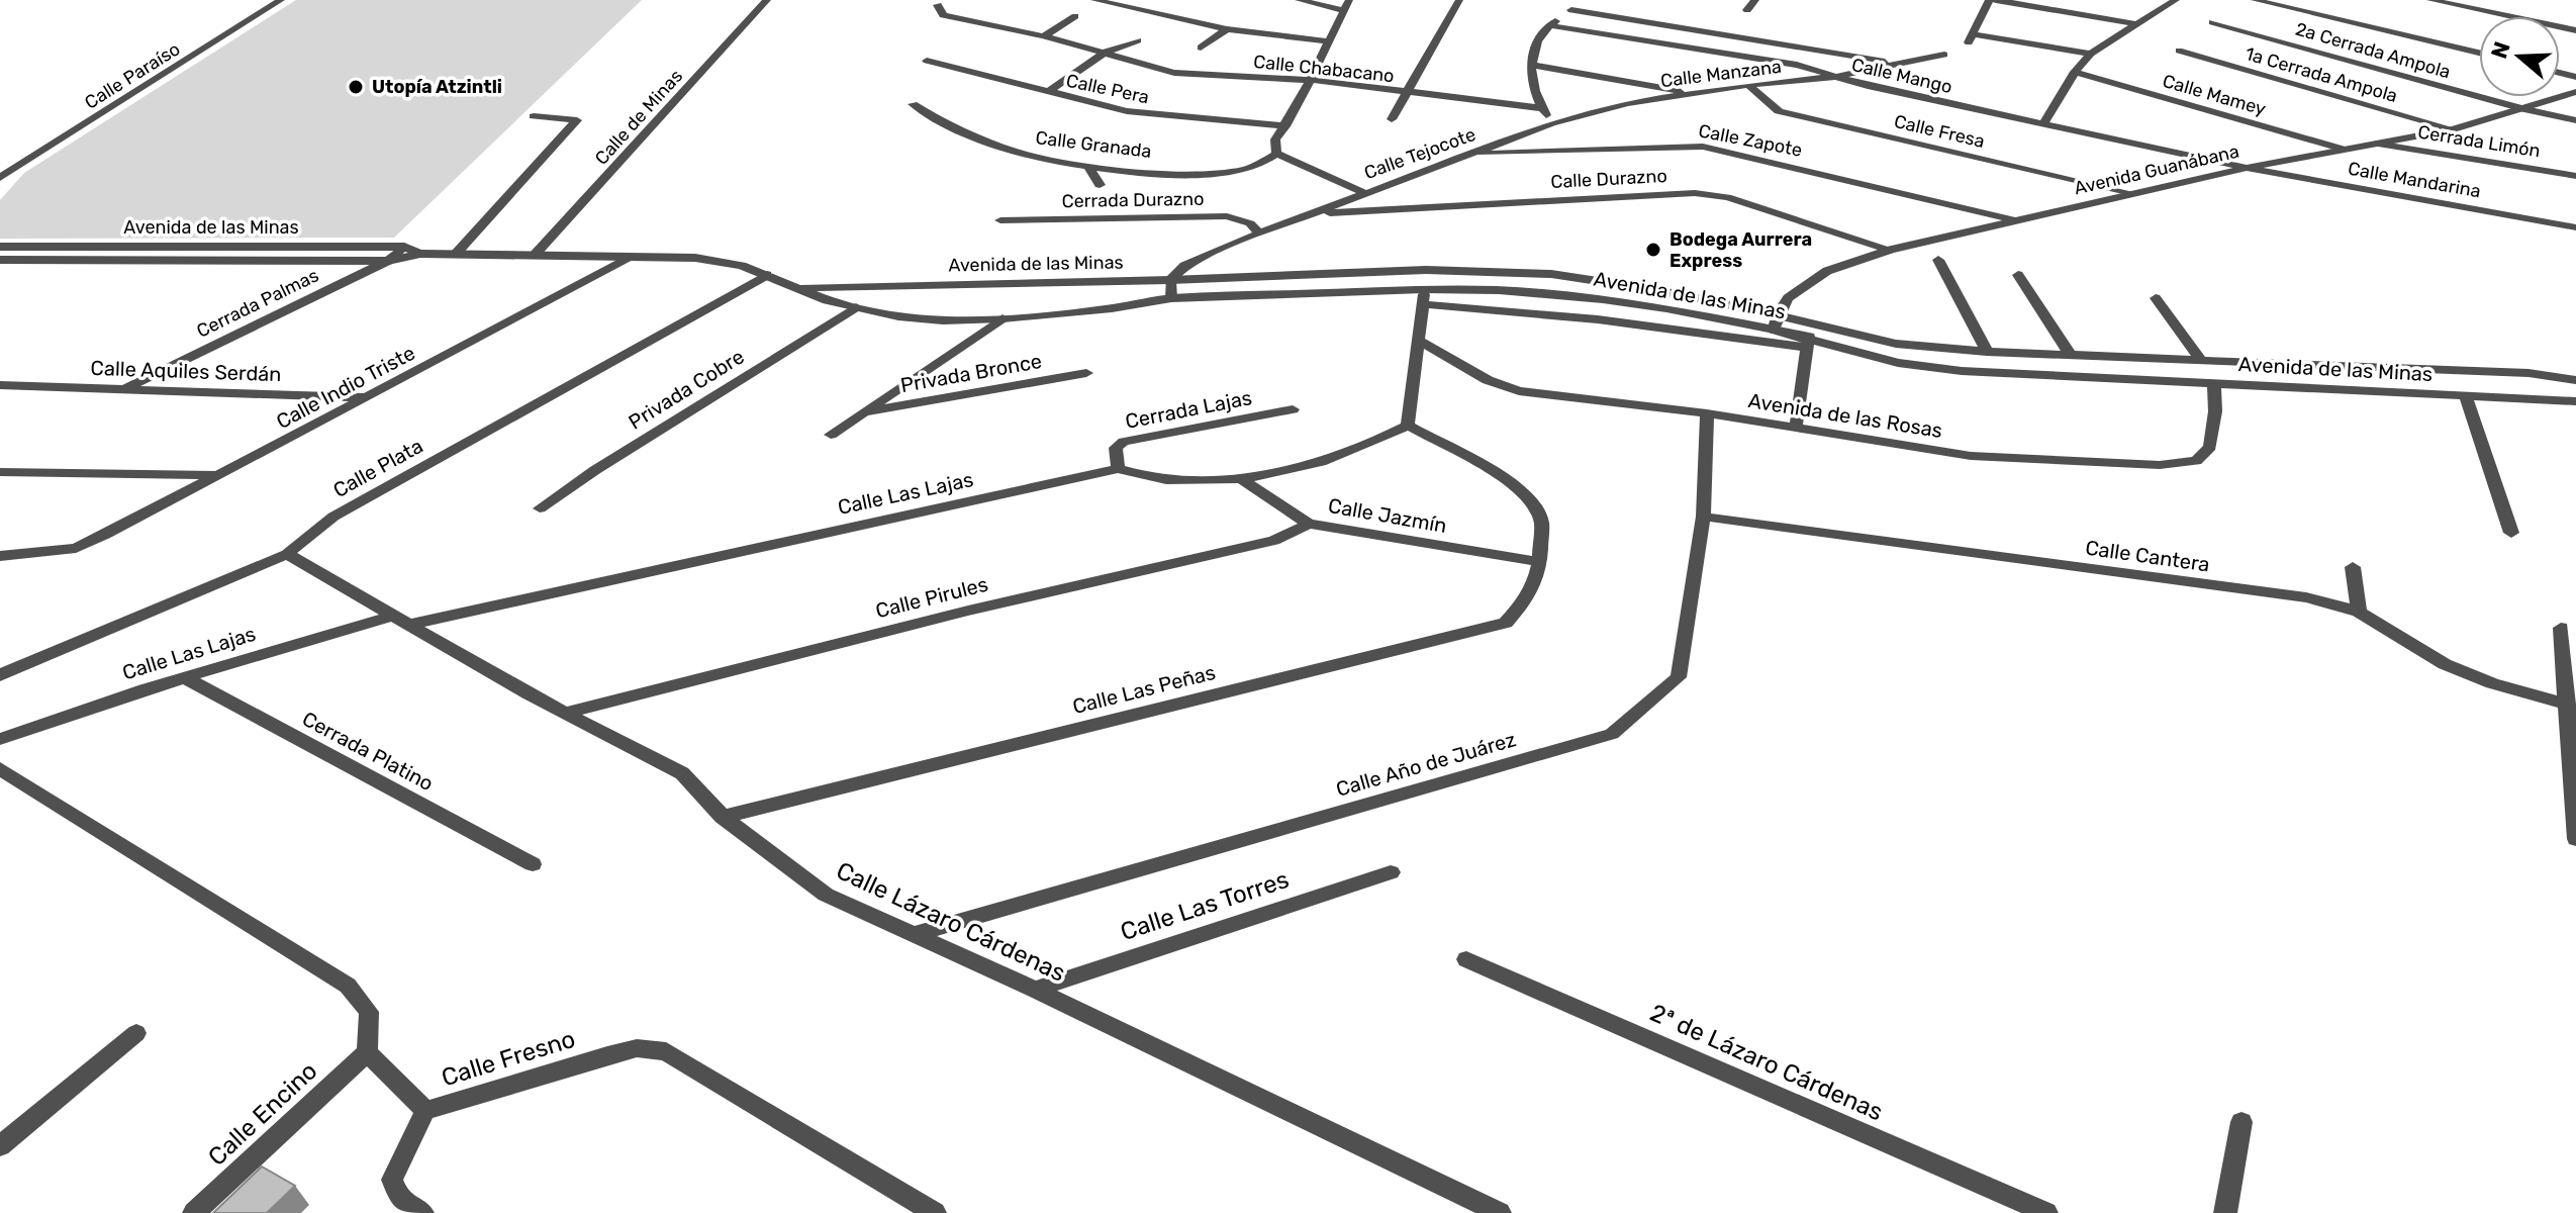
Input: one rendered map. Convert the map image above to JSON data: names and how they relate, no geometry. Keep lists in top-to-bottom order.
{
  "streets": {
    "street": [
      "2a Cerrada Ampola",
      "Calle Chabacano",
      "Calle Manzana",
      "1a Cerrada Ampola",
      "Calle Paraíso",
      "Calle Mango",
      "Calle Pera",
      "Calle Mamey",
      "Calle de Minas",
      "Calle Fresa",
      "Calle Zapote",
      "Cerrada Limón",
      "Calle Granada",
      "Calle Tejocote",
      "Avenida Guanábana",
      "Calle Durazno",
      "Calle Mandarina",
      "Cerrada Durazno",
      "Avenida de las Minas",
      "Cerrada Palmas",
      "Calle Aquiles Serdán",
      "Privada Bronce",
      "Calle Indio Triste",
      "Privada Cobre",
      "Cerrada Lajas",
      "Avenida de las Rosas",
      "Calle Plata",
      "Calle Las Lajas",
      "Calle Jazmín",
      "Calle Cantera",
      "Calle Pirules",
      "Calle Las Peñas",
      "Cerrada Platino",
      "Calle Año de Juárez",
      "Calle Las Torres",
      "Calle Lázaro Cárdenas",
      "Calle Fresno",
      "2ª de Lázaro Cárdenas",
      "Calle Encino"
    ]
  },
  "crossings": [
    ["2a Cerrada Ampola", "Avenida Guanábana"],
    ["Calle Manzana", "Calle Mango"],
    ["Calle Manzana", "Calle Fresa"],
    ["Calle Manzana", "Calle Tejocote"],
    ["1a Cerrada Ampola", "Avenida Guanábana"],
    ["Calle Mango", "Avenida Guanábana"],
    ["Calle Mango", "Calle Mandarina"],
    ["Calle Mamey", "Avenida Guanábana"],
    ["Calle de Minas", "Avenida de las Minas"],
    ["Calle Fresa", "Avenida Guanábana"],
    ["Calle Zapote", "Calle Tejocote"],
    ["Calle Zapote", "Avenida Guanábana"],
    ["Cerrada Limón", "Avenida Guanábana"],
    ["Calle Tejocote", "Calle Durazno"],
    ["Calle Tejocote", "Cerrada Durazno"],
    ["Calle Tejocote", "Avenida de las Minas"],
    ["Avenida Guanábana", "Calle Durazno"],
    ["Avenida Guanábana", "Calle Mandarina"],
    ["Avenida Guanábana", "Avenida de las Minas"],
    ["Avenida de las Minas", "Cerrada Palmas"],
    ["Avenida de las Minas", "Privada Bronce"],
    ["Avenida de las Minas", "Calle Indio Triste"],
    ["Avenida de las Minas", "Privada Cobre"],
    ["Avenida de las Minas", "Avenida de las Rosas"],
    ["Avenida de las Minas", "Calle Plata"],
    ["Cerrada Palmas", "Calle Aquiles Serdán"],
    ["Calle Aquiles Serdán", "Calle Indio Triste"],
    ["Cerrada Lajas", "Calle Las Lajas"],
    ["Avenida de las Rosas", "Calle Año de Juárez"],
    ["Calle Plata", "Calle Lázaro Cárdenas"],
    ["Calle Las Lajas", "Calle Jazmín"],
    ["Calle Las Lajas", "Calle Las Peñas"],
    ["Calle Las Lajas", "Cerrada Platino"],
    ["Calle Las Lajas", "Calle Lázaro Cárdenas"],
    ["Calle Jazmín", "Calle Pirules"],
    ["Calle Jazmín", "Calle Las Peñas"],
    ["Calle Cantera", "Calle Año de Juárez"],
    ["Calle Pirules", "Calle Lázaro Cárdenas"],
    ["Calle Las Peñas", "Calle Lázaro Cárdenas"],
    ["Calle Año de Juárez", "Calle Lázaro Cárdenas"],
    ["Calle Las Torres", "Calle Lázaro Cárdenas"],
    ["Calle Fresno", "Calle Encino"]
  ],
  "places": ["Utopía Atzintli", "Bodega Aurrera Express"],
  "north": "left"
}
